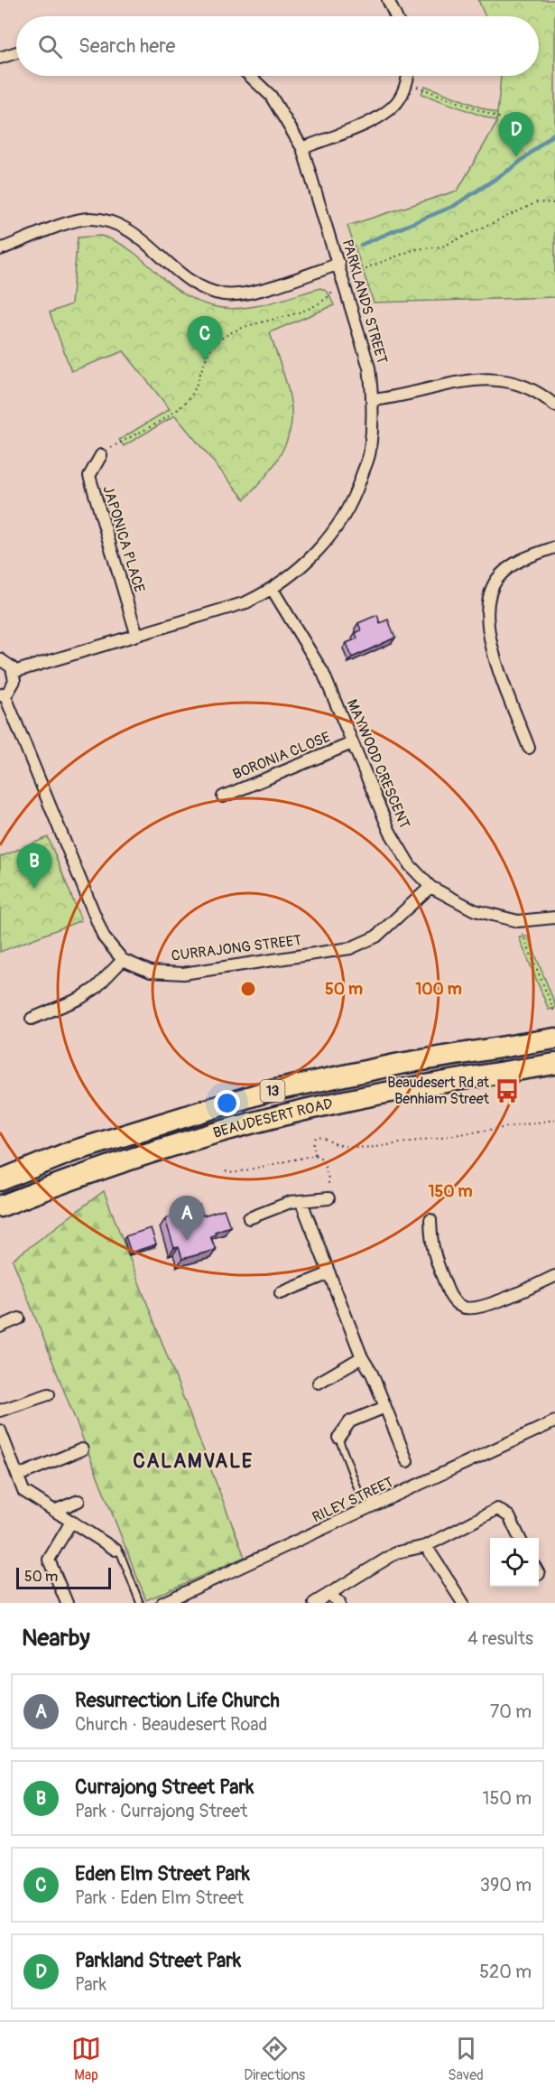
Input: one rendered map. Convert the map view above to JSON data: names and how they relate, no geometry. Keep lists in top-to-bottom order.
{
  "streets": {
    "highway": ["13", "BEAUDESERT ROAD"],
    "street": [
      "PARKLANDS STREET",
      "JAPONICA PLACE",
      "BORONIA CLOSE",
      "MAYWOOD CRESCENT",
      "CURRAJONG STREET",
      "RILEY STREET"
    ]
  },
  "crossings": [
    ["PARKLANDS STREET", "JAPONICA PLACE"],
    ["PARKLANDS STREET", "MAYWOOD CRESCENT"],
    ["BORONIA CLOSE", "MAYWOOD CRESCENT"],
    ["MAYWOOD CRESCENT", "CURRAJONG STREET"]
  ],
  "districts": ["CALAMVALE"],
  "places": {
    "bus stop": ["Beaudesert Rd at Benhiam Street"]
  },
  "scale_bar": "50 m",
  "page": {
    "search": "Search here",
    "pins": [
      "D",
      "C",
      "B",
      "A"
    ],
    "scale": "50 m",
    "heading": ["Nearby", "4 results"],
    "list": [
      {
        "mark": "A",
        "name": "Resurrection Life Church",
        "note": "Church · Beaudesert Road",
        "value": "70 m"
      },
      {
        "mark": "B",
        "name": "Currajong Street Park",
        "note": "Park · Currajong Street",
        "value": "150 m"
      },
      {
        "mark": "C",
        "name": "Eden Elm Street Park",
        "note": "Park · Eden Elm Street",
        "value": "390 m"
      },
      {
        "mark": "D",
        "name": "Parkland Street Park",
        "note": "Park",
        "value": "520 m"
      }
    ],
    "nav": ["Map", "Directions", "Saved"]
  },
  "rings": ["50 m", "100 m", "150 m"]
}
